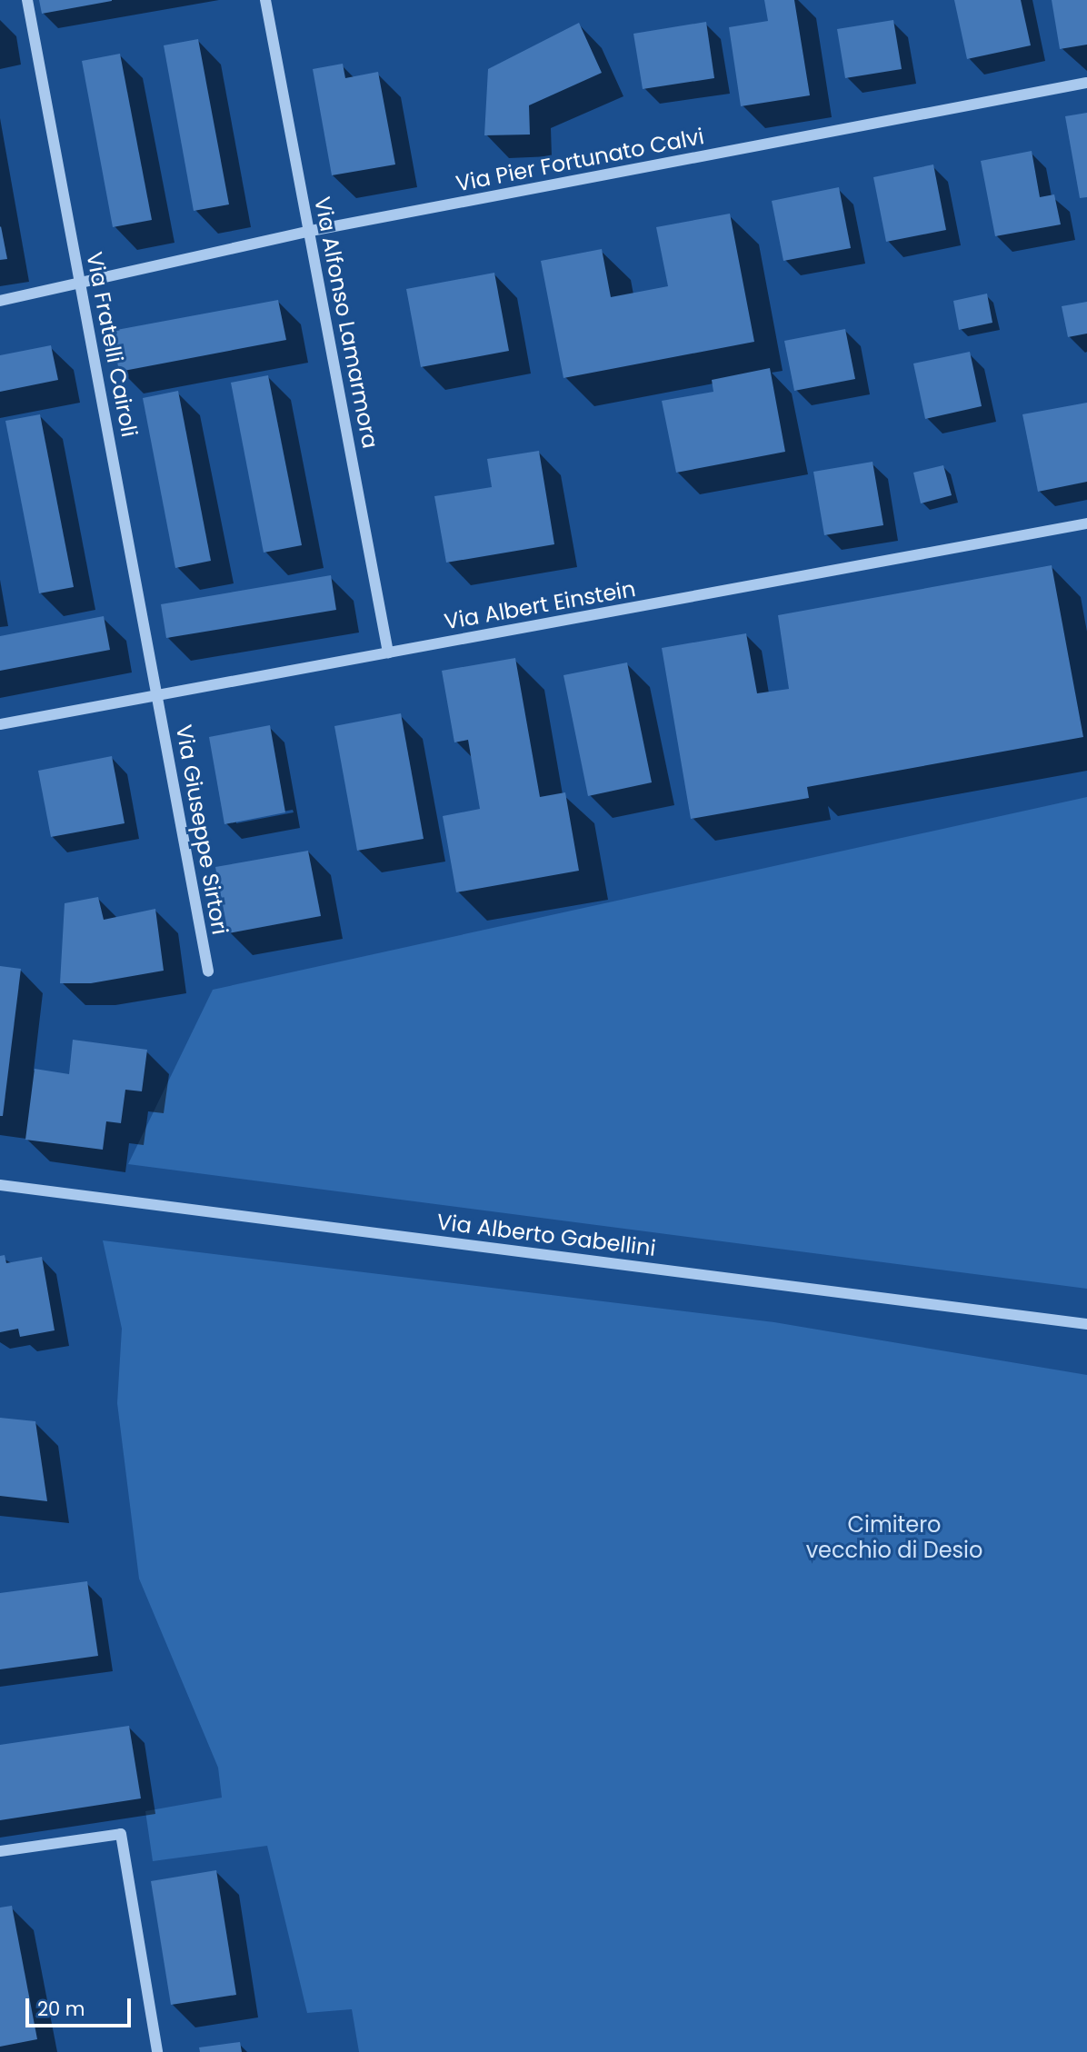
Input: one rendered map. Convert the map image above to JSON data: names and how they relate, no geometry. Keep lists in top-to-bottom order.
{
  "streets": {
    "street": [
      "Via Pier Fortunato Calvi",
      "Via Alfonso Lamarmora",
      "Via Fratelli Cairoli",
      "Via Albert Einstein",
      "Via Giuseppe Sirtori",
      "Via Alberto Gabellini"
    ]
  },
  "crossings": [
    ["Via Pier Fortunato Calvi", "Via Alfonso Lamarmora"],
    ["Via Pier Fortunato Calvi", "Via Fratelli Cairoli"],
    ["Via Alfonso Lamarmora", "Via Albert Einstein"],
    ["Via Fratelli Cairoli", "Via Albert Einstein"],
    ["Via Fratelli Cairoli", "Via Giuseppe Sirtori"],
    ["Via Albert Einstein", "Via Giuseppe Sirtori"]
  ],
  "parks": ["Cimitero vecchio di Desio"],
  "scale_bar": "20 m"
}
